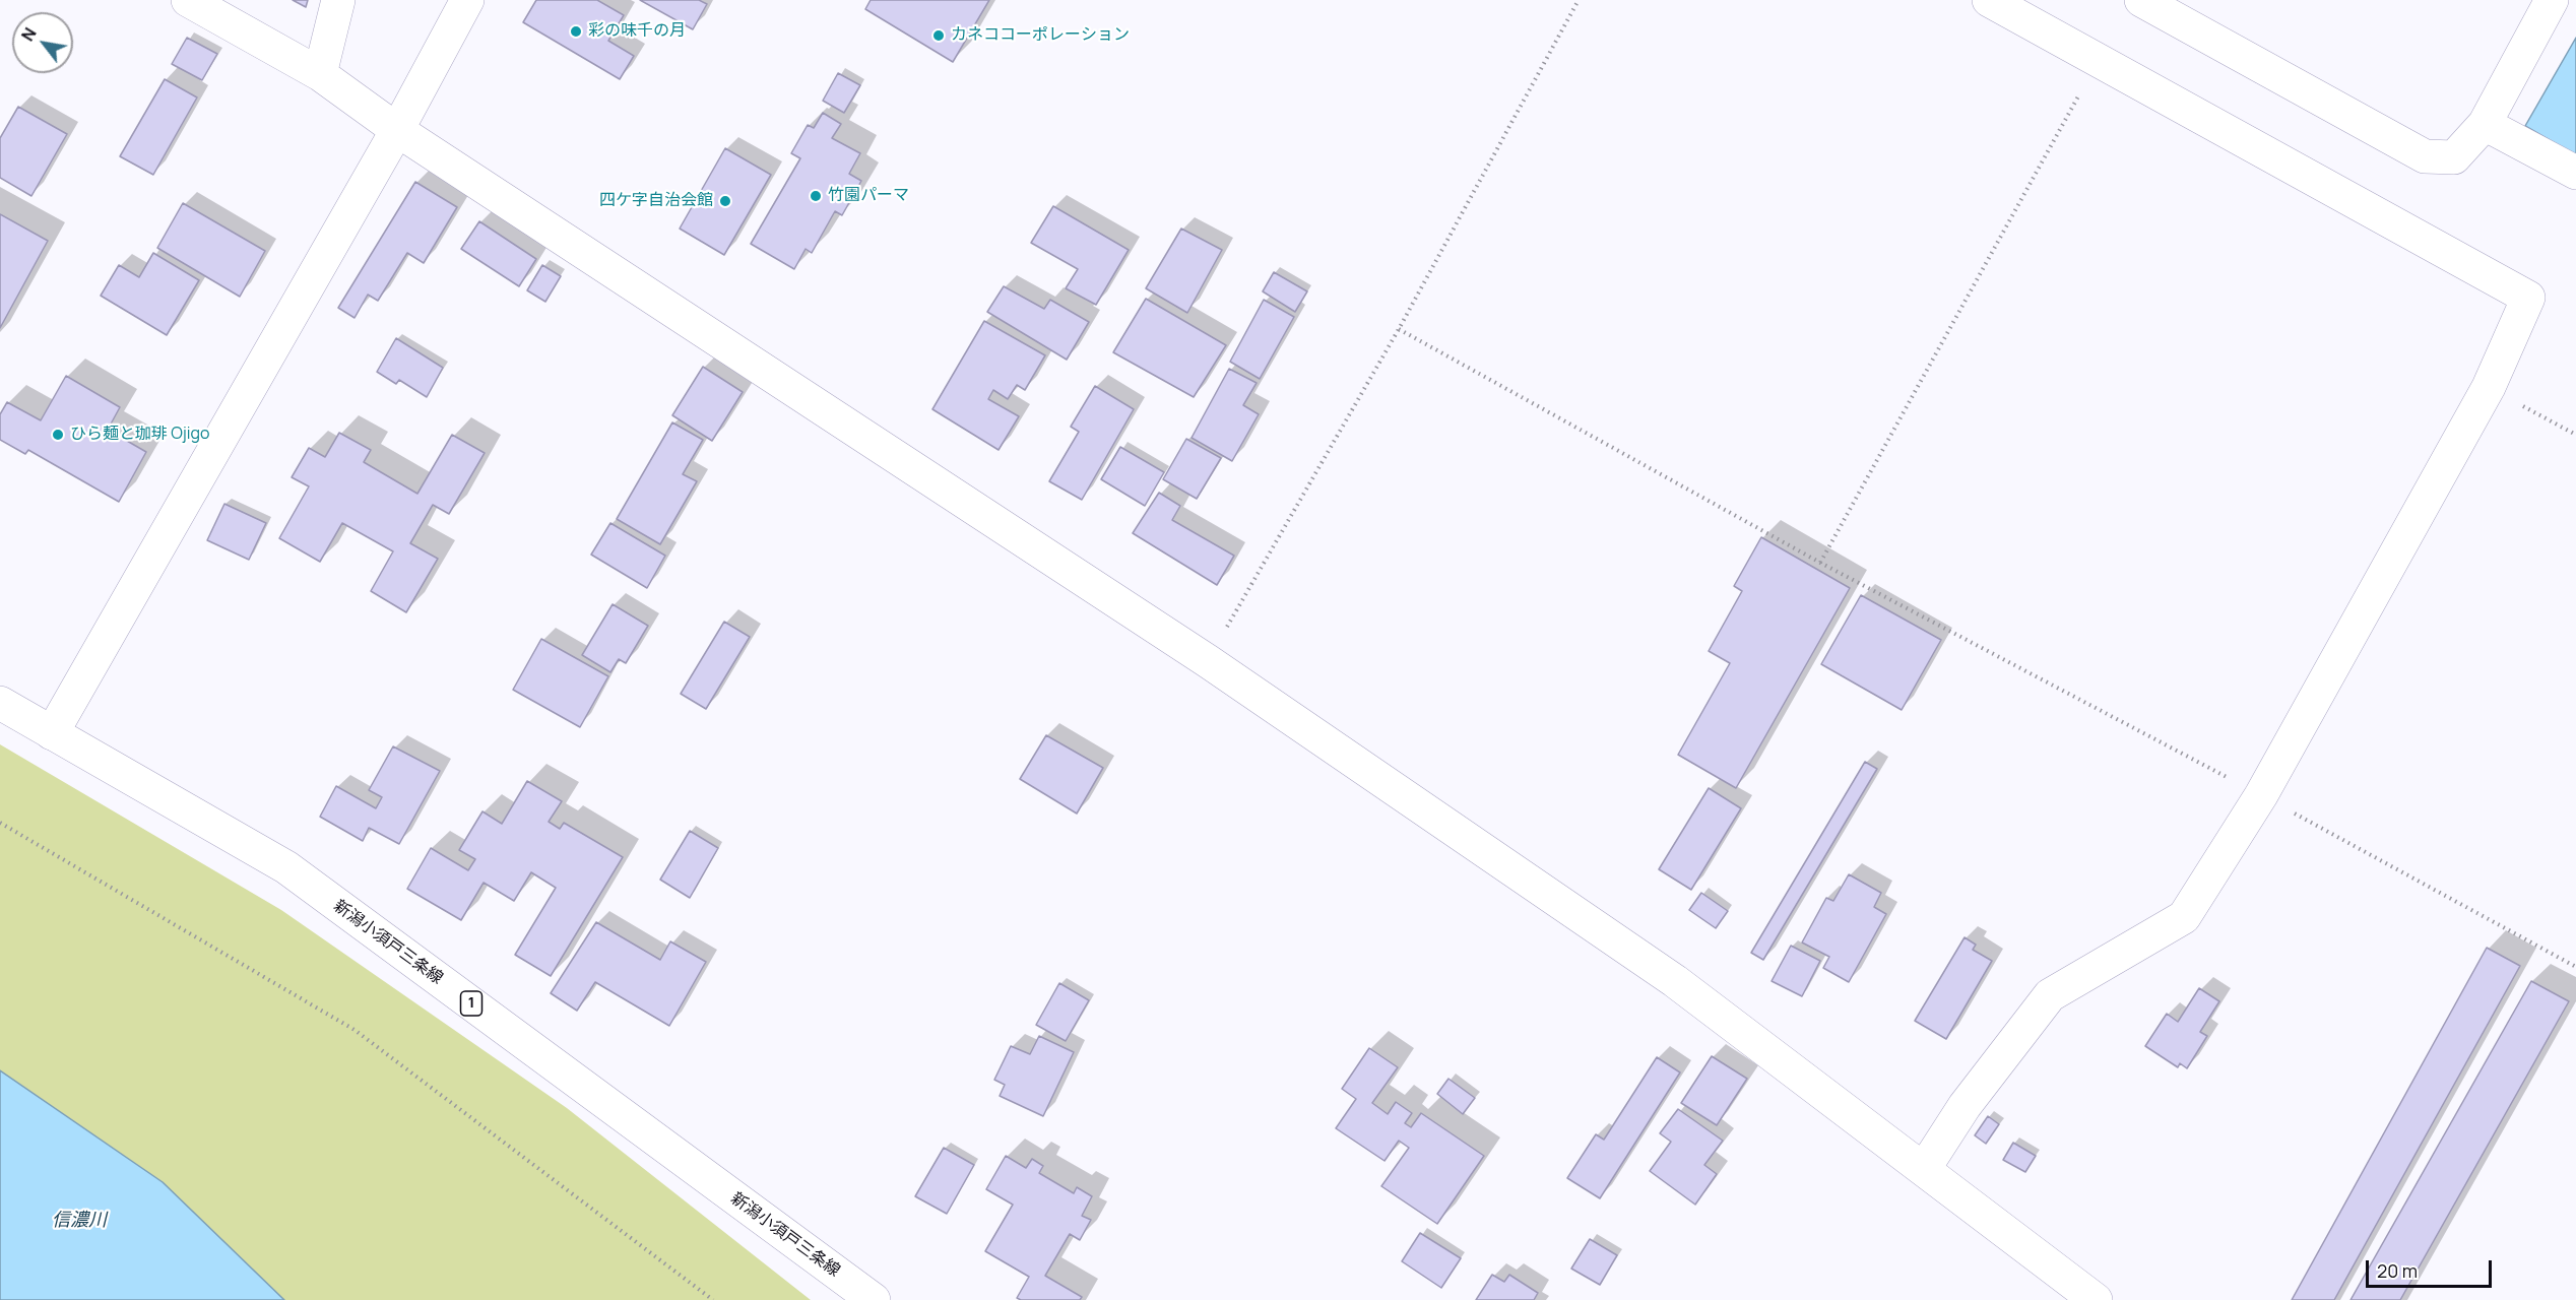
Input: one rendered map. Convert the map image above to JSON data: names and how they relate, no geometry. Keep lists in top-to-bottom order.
{
  "streets": {
    "street": ["新潟小須戸三条線", "1"]
  },
  "water": ["信濃川"],
  "places": [
    "彩の味千の月",
    "カネココーポレーション",
    "竹園パーマ",
    "四ケ字自治会館",
    "ひら麺と珈琲 Ojigo"
  ],
  "scale_bar": "20 m",
  "north": "top left"
}
